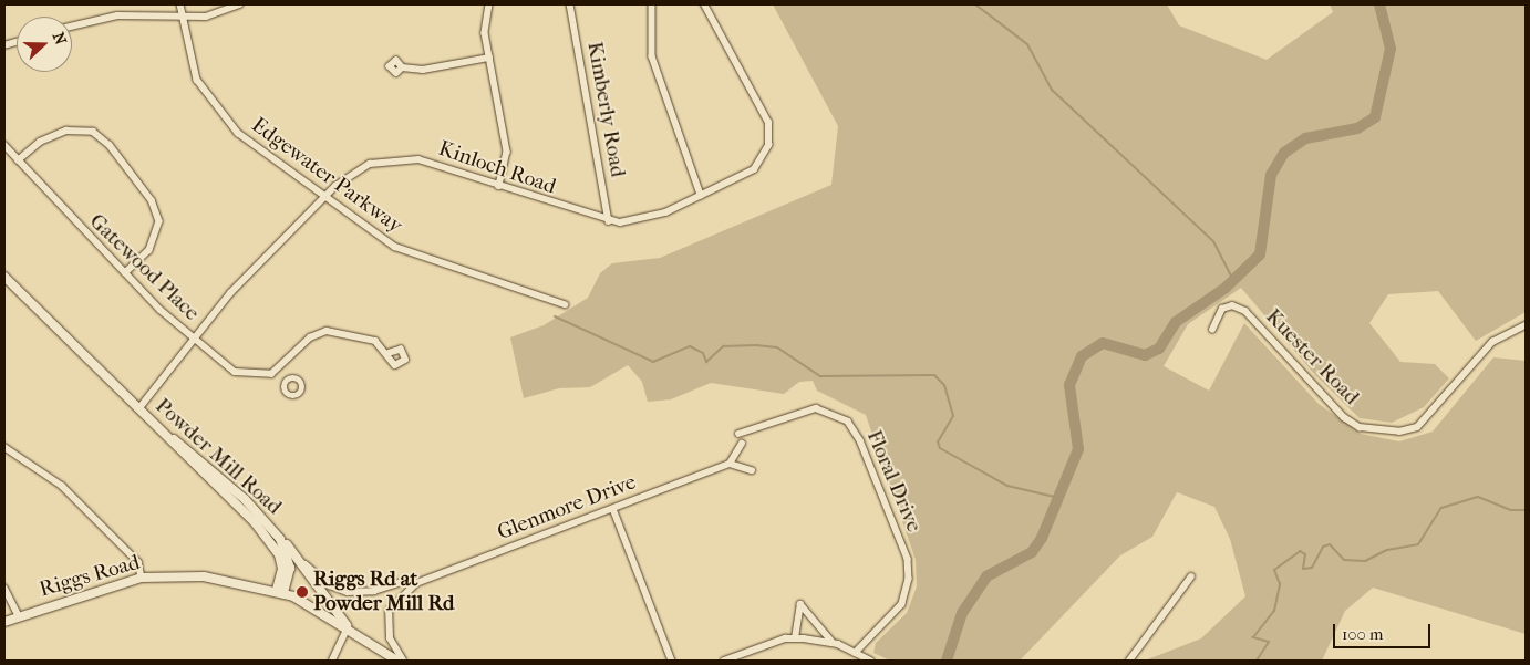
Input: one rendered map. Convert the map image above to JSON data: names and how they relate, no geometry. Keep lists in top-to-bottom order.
{
  "streets": {
    "main road": ["Powder Mill Road", "Riggs Road"],
    "street": [
      "Kimberly Road",
      "Kinloch Road",
      "Edgewater Parkway",
      "Gatewood Place",
      "Kuester Road",
      "Floral Drive",
      "Glenmore Drive"
    ]
  },
  "crossings": [
    ["Kimberly Road", "Kinloch Road"],
    ["Kinloch Road", "Edgewater Parkway"],
    ["Kinloch Road", "Gatewood Place"],
    ["Kinloch Road", "Powder Mill Road"],
    ["Powder Mill Road", "Riggs Road"]
  ],
  "places": ["Riggs Rd at Powder Mill Rd"],
  "scale_bar": "100 m",
  "north": "right"
}
